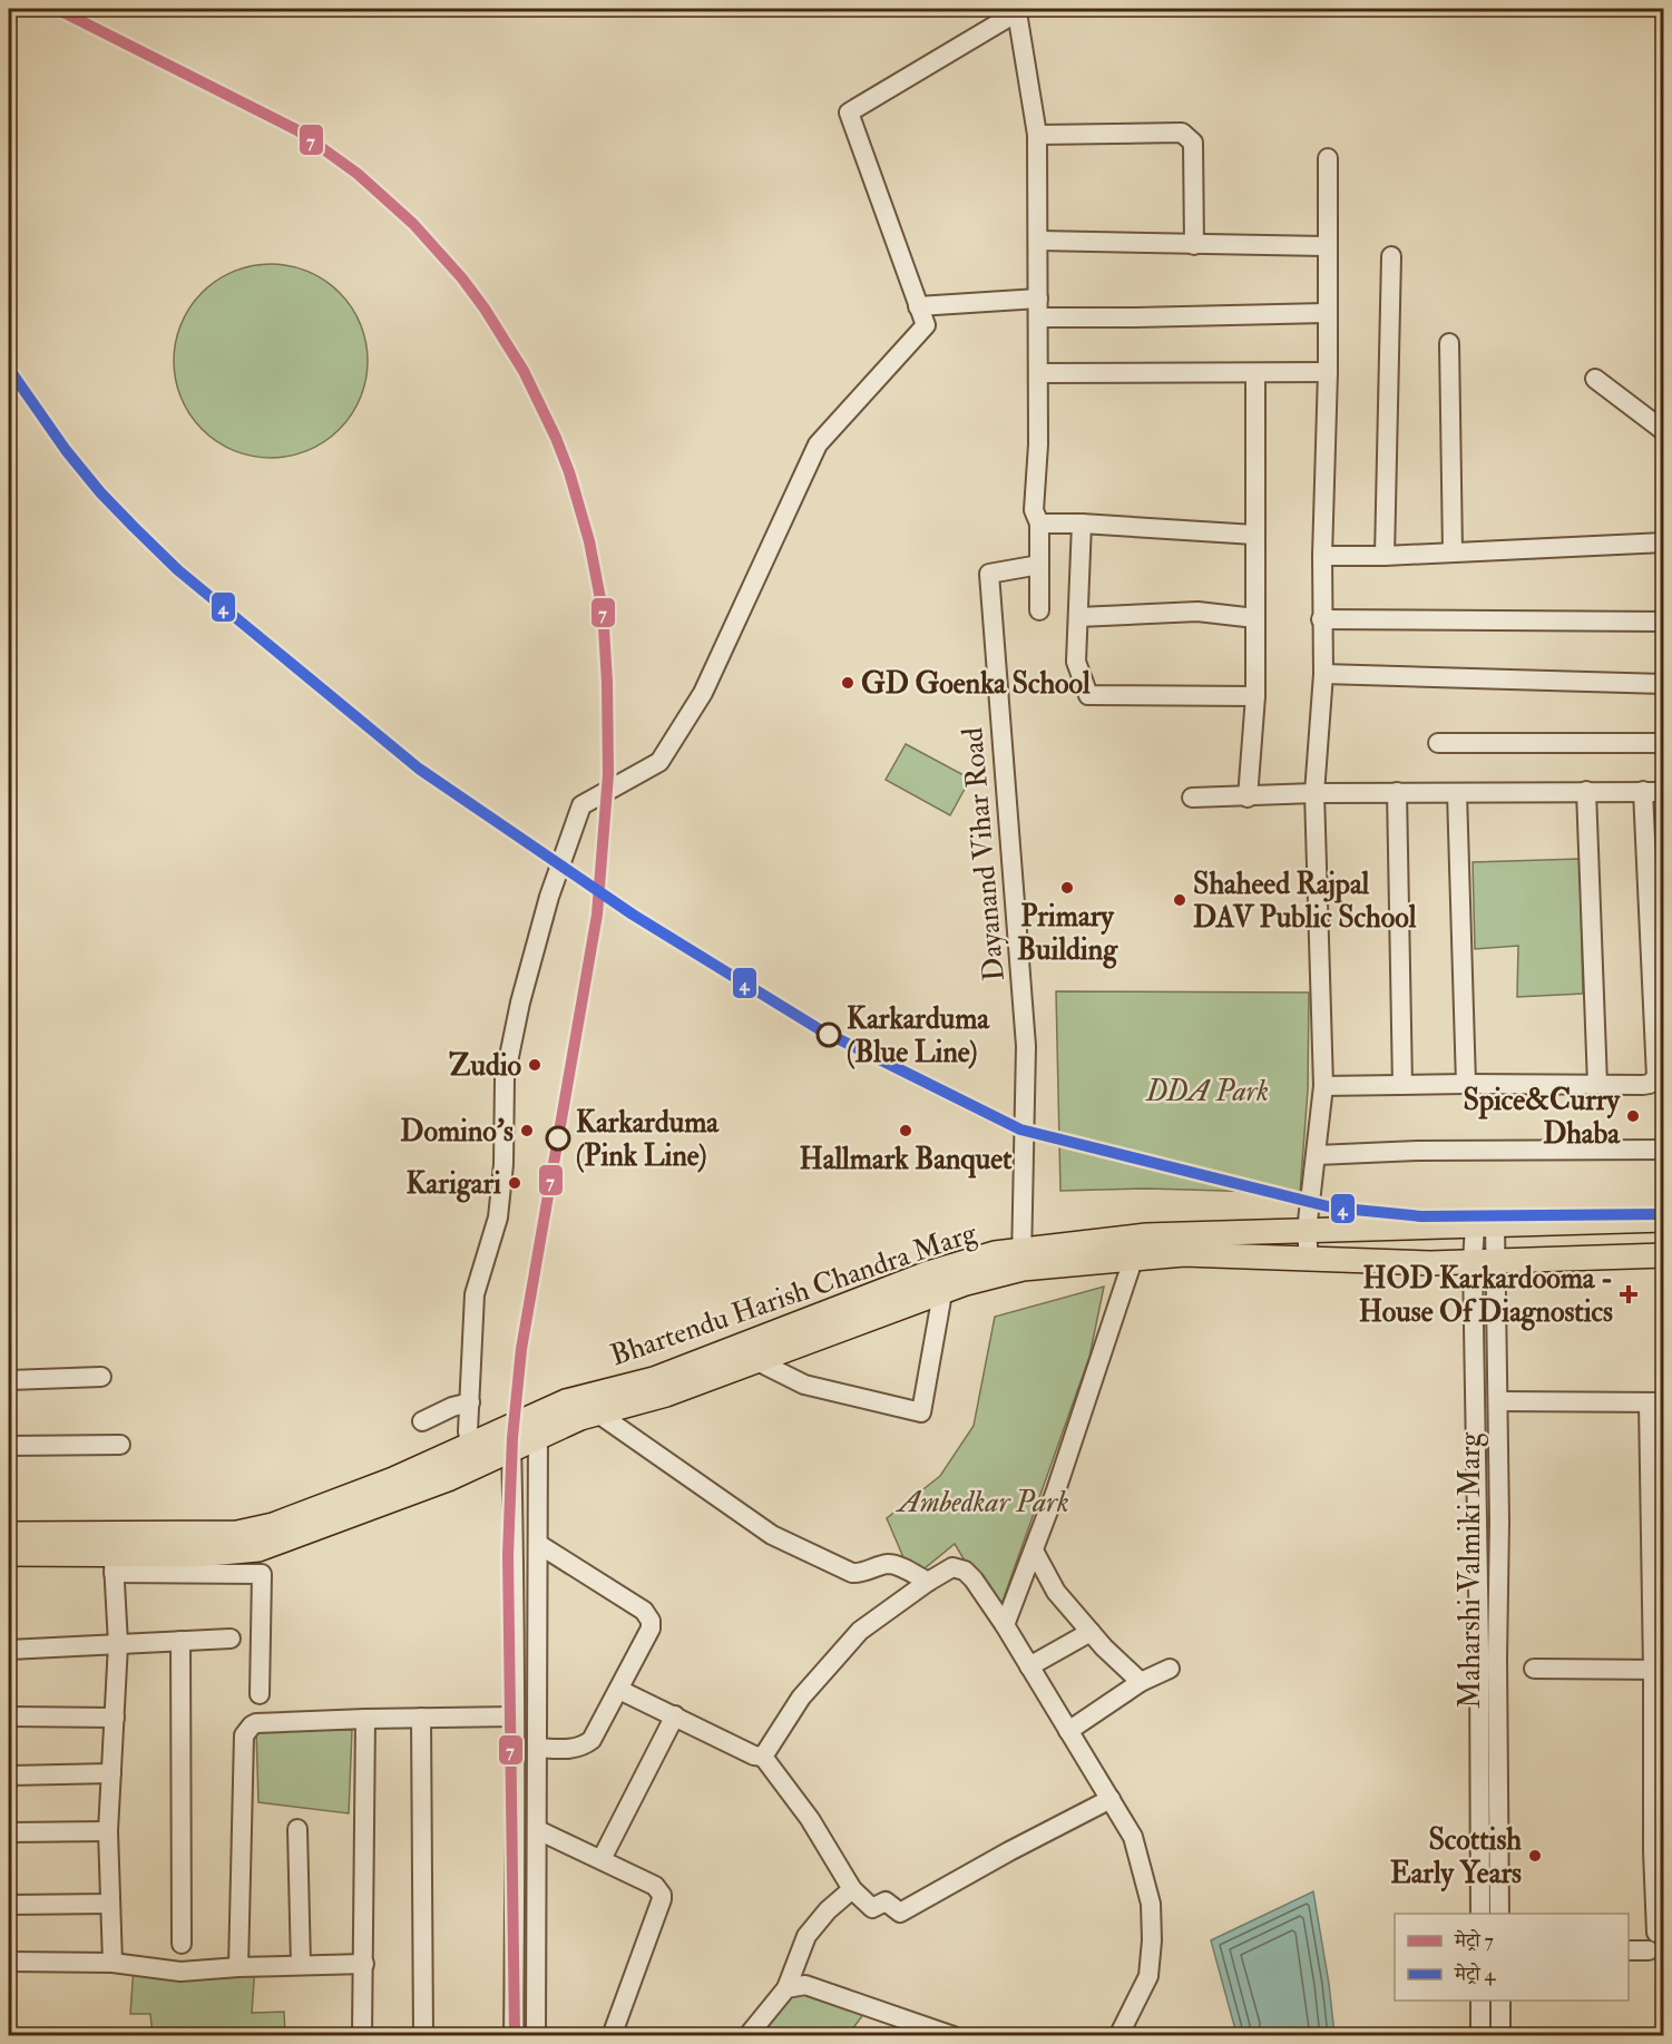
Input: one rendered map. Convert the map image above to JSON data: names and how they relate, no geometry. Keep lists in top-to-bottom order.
{
  "streets": {
    "main road": ["Bhartendu Harish Chandra Marg"],
    "street": ["Dayanand Vihar Road", "Maharshi Valmiki Marg"]
  },
  "crossings": [
    ["Dayanand Vihar Road", "Bhartendu Harish Chandra Marg"],
    ["Bhartendu Harish Chandra Marg", "Maharshi Valmiki Marg"]
  ],
  "parks": ["DDA Park", "Ambedkar Park"],
  "places": {
    "other": [
      "GD Goenka School",
      "Primary Building",
      "Shaheed Rajpal DAV Public School",
      "Karkarduma (Blue Line)",
      "Zudio",
      "Spice&Curry Dhaba",
      "Domino's",
      "Hallmark Banquet",
      "Karkarduma (Pink Line)",
      "Karigari",
      "Scottish Early Years"
    ],
    "health": ["HOD Karkardooma - House Of Diagnostics"]
  },
  "lines": ["metro line 7", "metro line 4"],
  "legend": ["मेट्रो 7", "मेट्रो 4"]
}
